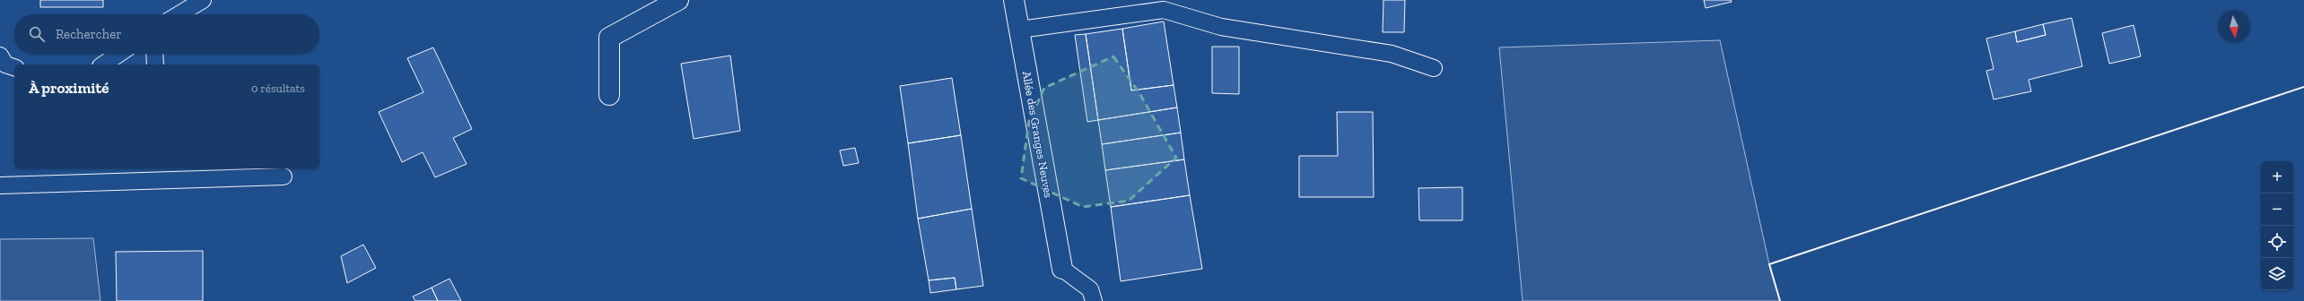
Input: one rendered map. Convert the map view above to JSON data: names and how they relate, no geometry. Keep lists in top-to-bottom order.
{
  "streets": {
    "street": ["Allée des Granges Neuves"]
  },
  "north": "bottom",
  "page": {
    "search": "Rechercher",
    "heading": ["À proximité", "0 résultats"],
    "map_buttons": ["+", "−"]
  }
}
